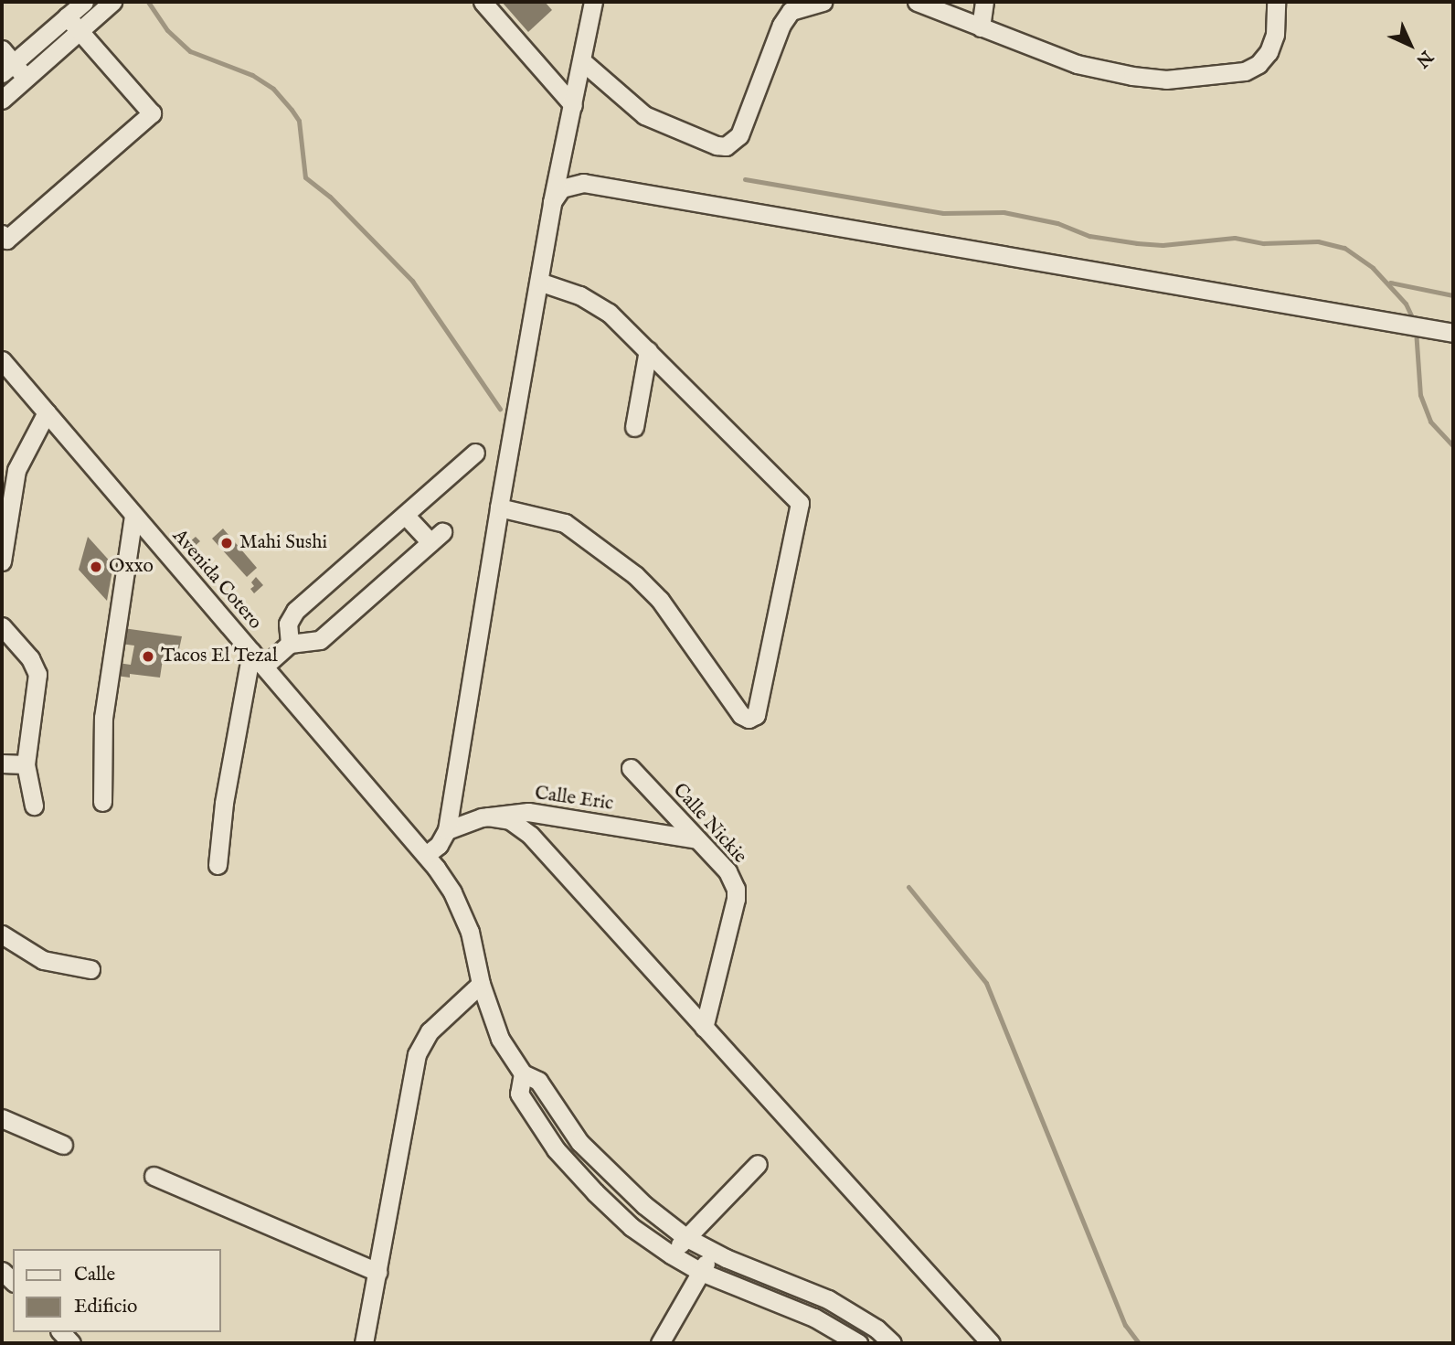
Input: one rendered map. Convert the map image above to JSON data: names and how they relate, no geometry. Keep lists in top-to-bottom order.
{
  "streets": {
    "street": ["Avenida Cotero", "Calle Eric", "Calle Nickie"]
  },
  "crossings": [
    ["Calle Eric", "Calle Nickie"]
  ],
  "places": ["Mahi Sushi", "Oxxo", "Tacos El Tezal"],
  "legend": ["Calle", "Edificio"],
  "north": "bottom right"
}
